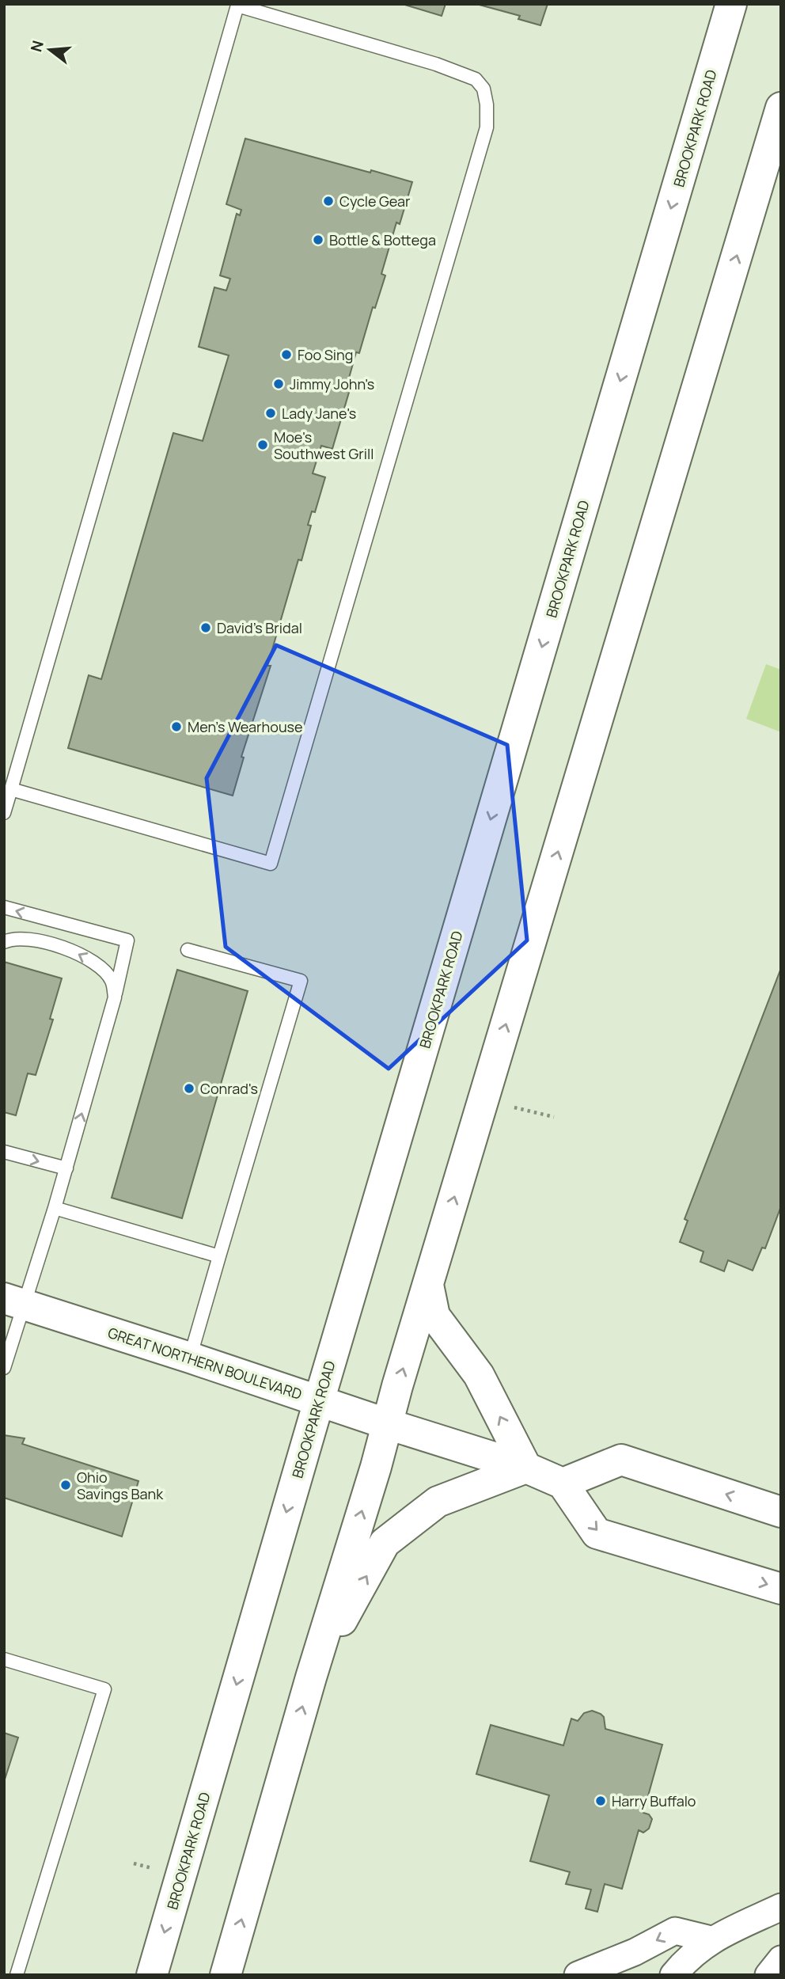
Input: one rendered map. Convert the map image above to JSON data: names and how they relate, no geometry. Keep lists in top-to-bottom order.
{
  "streets": {
    "main road": ["BROOKPARK ROAD", "GREAT NORTHERN BOULEVARD"]
  },
  "crossings": [
    ["BROOKPARK ROAD", "GREAT NORTHERN BOULEVARD"]
  ],
  "places": [
    "Cycle Gear",
    "Bottle & Bottega",
    "Foo Sing",
    "Jimmy John's",
    "Lady Jane's",
    "Moe's Southwest Grill",
    "David's Bridal",
    "Men's Wearhouse",
    "Conrad's",
    "Ohio Savings Bank",
    "Harry Buffalo"
  ],
  "north": "left"
}
